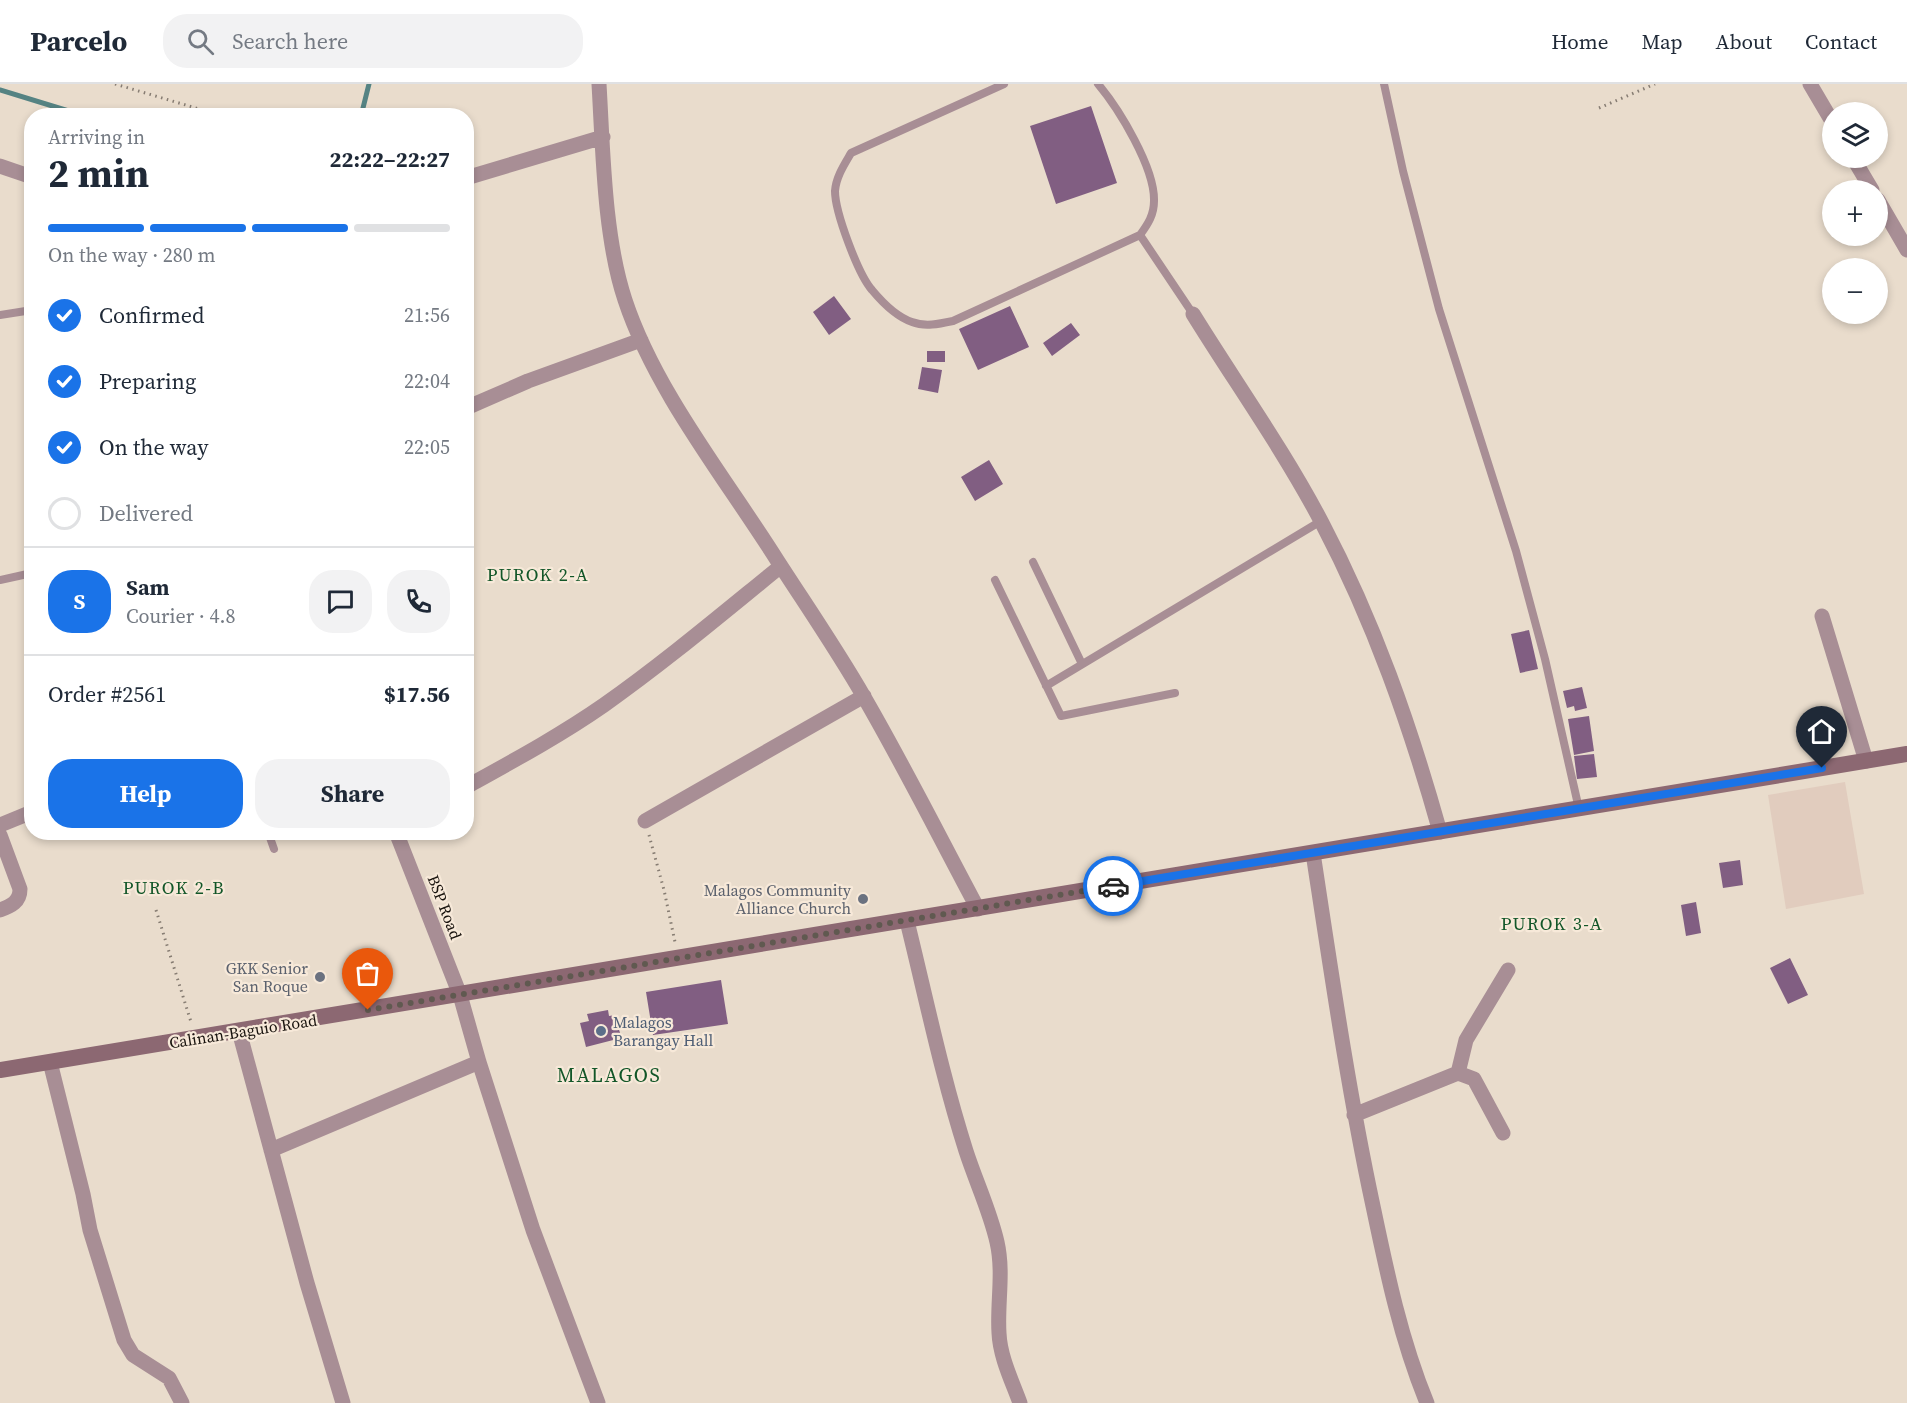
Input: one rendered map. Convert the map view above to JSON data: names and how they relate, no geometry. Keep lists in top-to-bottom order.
{
  "streets": {
    "main road": ["Calinan-Baguio Road"],
    "street": ["BSP Road"]
  },
  "crossings": [
    ["BSP Road", "Calinan-Baguio Road"]
  ],
  "districts": [
    "PUROK 2-A",
    "PUROK 2-B",
    "PUROK 3-A",
    "MALAGOS"
  ],
  "places": ["Malagos Community Alliance Church", "GKK Senior San Roque", "Malagos Barangay Hall"],
  "page": {
    "header": "Parcelo",
    "search": "Search here",
    "nav": [
      "Home",
      "Map",
      "About",
      "Contact"
    ],
    "map_buttons": ["+", "−"],
    "heading": ["2 min", "Arriving in", "22:22–22:27"],
    "panel": [
      "Sam",
      "Courier · 4.8",
      "Order #2561",
      "$17.56"
    ],
    "bar": "On the way · 280 m",
    "list": [
      ["Confirmed", "21:56"],
      ["Preparing", "22:04"],
      ["On the way", "22:05"],
      "Delivered"
    ],
    "round": "S",
    "buttons": ["Help", "Share"]
  }
}
